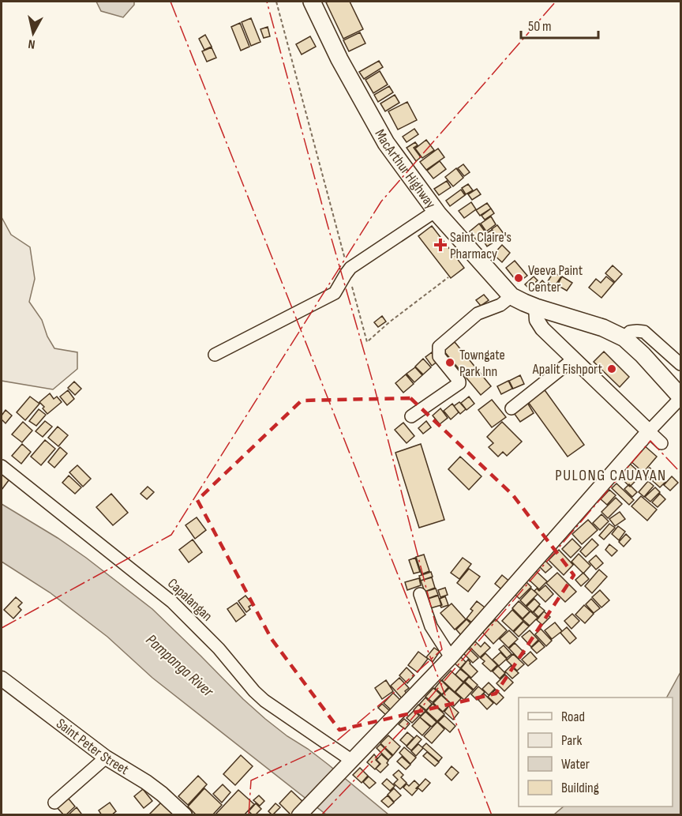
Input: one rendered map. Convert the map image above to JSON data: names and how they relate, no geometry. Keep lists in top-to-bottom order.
{
  "streets": {
    "highway": ["MacArthur Highway"],
    "main road": ["Saint Peter Street"],
    "street": ["Capalangan"]
  },
  "districts": ["PULONG CAUAYAN"],
  "water": ["Pampanga River"],
  "places": {
    "health": ["Saint Claire's Pharmacy"],
    "other": ["Veeva Paint Center", "Towngate Park Inn", "Apalit Fishport"]
  },
  "legend": [
    "Road",
    "Park",
    "Water",
    "Building"
  ],
  "scale_bar": "50 m",
  "north": "bottom"
}
